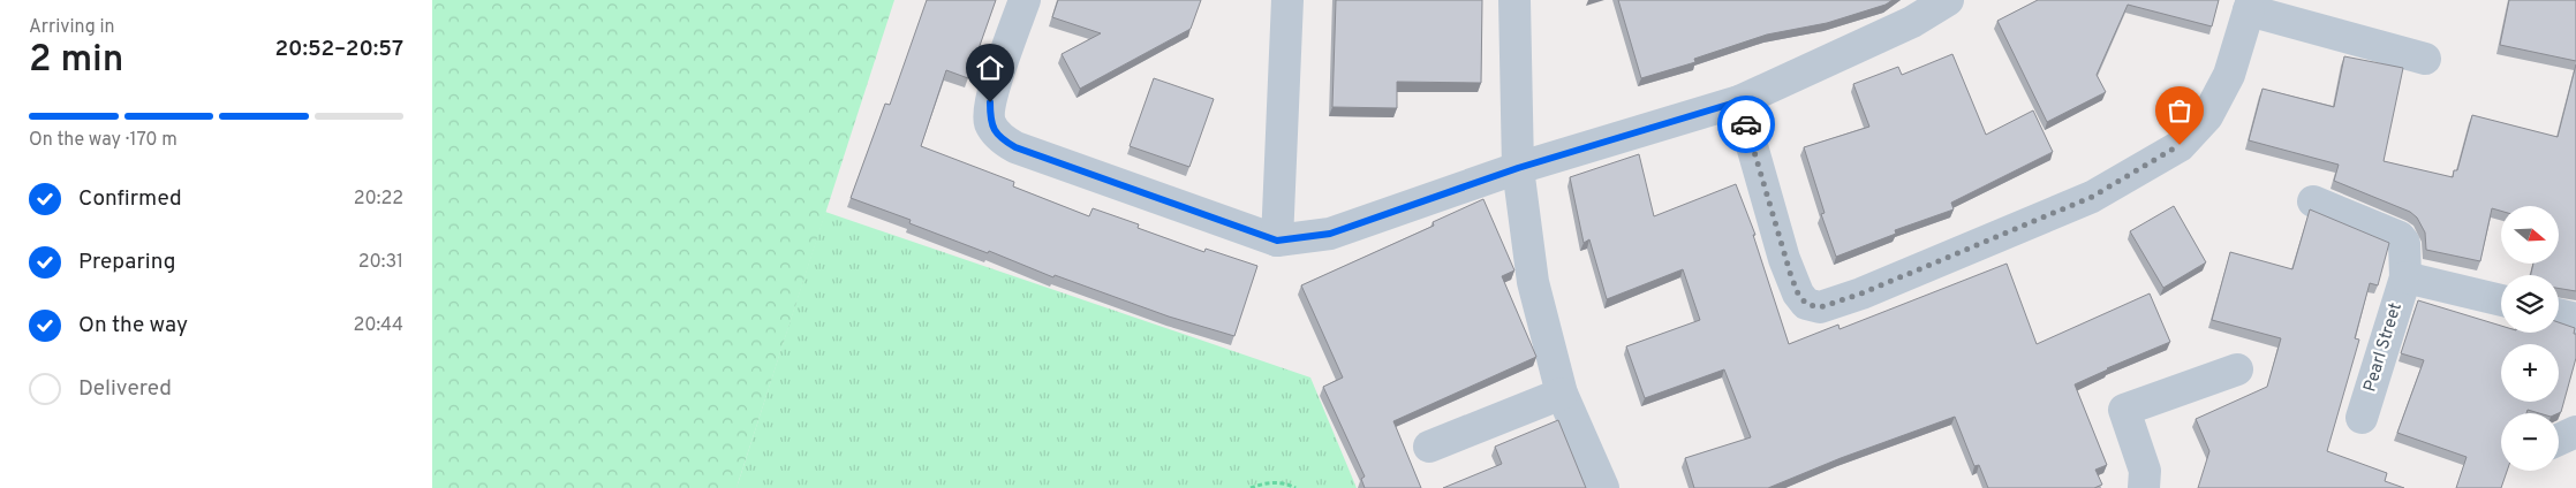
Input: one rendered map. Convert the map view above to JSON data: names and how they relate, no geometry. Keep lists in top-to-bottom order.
{
  "streets": {
    "street": ["Pearl Street"]
  },
  "north": "right",
  "page": {
    "heading": ["2 min", "Arriving in", "20:52–20:57"],
    "bar": "On the way · 170 m",
    "list": [
      ["Confirmed", "20:22"],
      ["Preparing", "20:31"],
      ["On the way", "20:44"],
      "Delivered"
    ],
    "map_buttons": ["+", "−"]
  }
}
